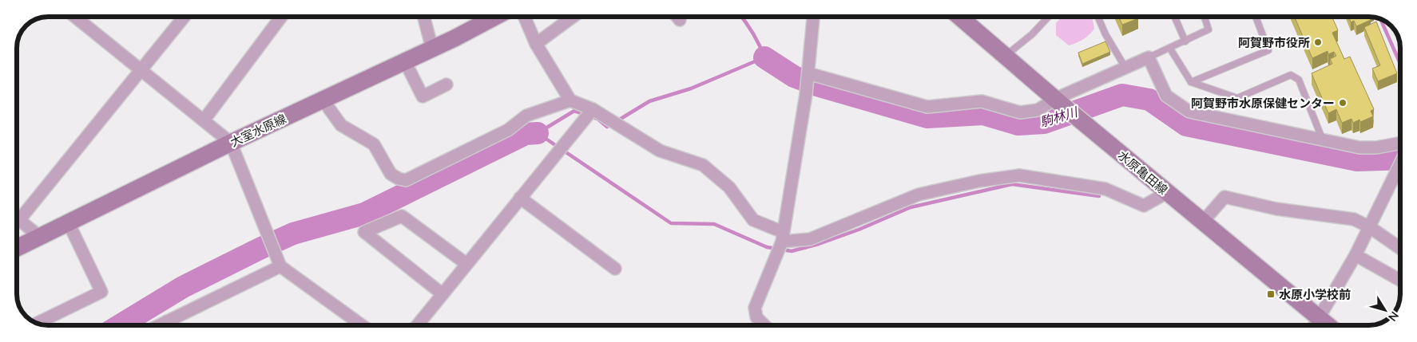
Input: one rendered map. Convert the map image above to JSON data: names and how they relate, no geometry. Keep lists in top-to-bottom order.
{
  "streets": {
    "main road": ["大室水原線", "水原亀田線"]
  },
  "water": ["駒林川"],
  "places": {
    "other": ["阿賀野市役所", "阿賀野市水原保健センター"],
    "transit": ["水原小学校前"]
  },
  "north": "bottom right"
}
